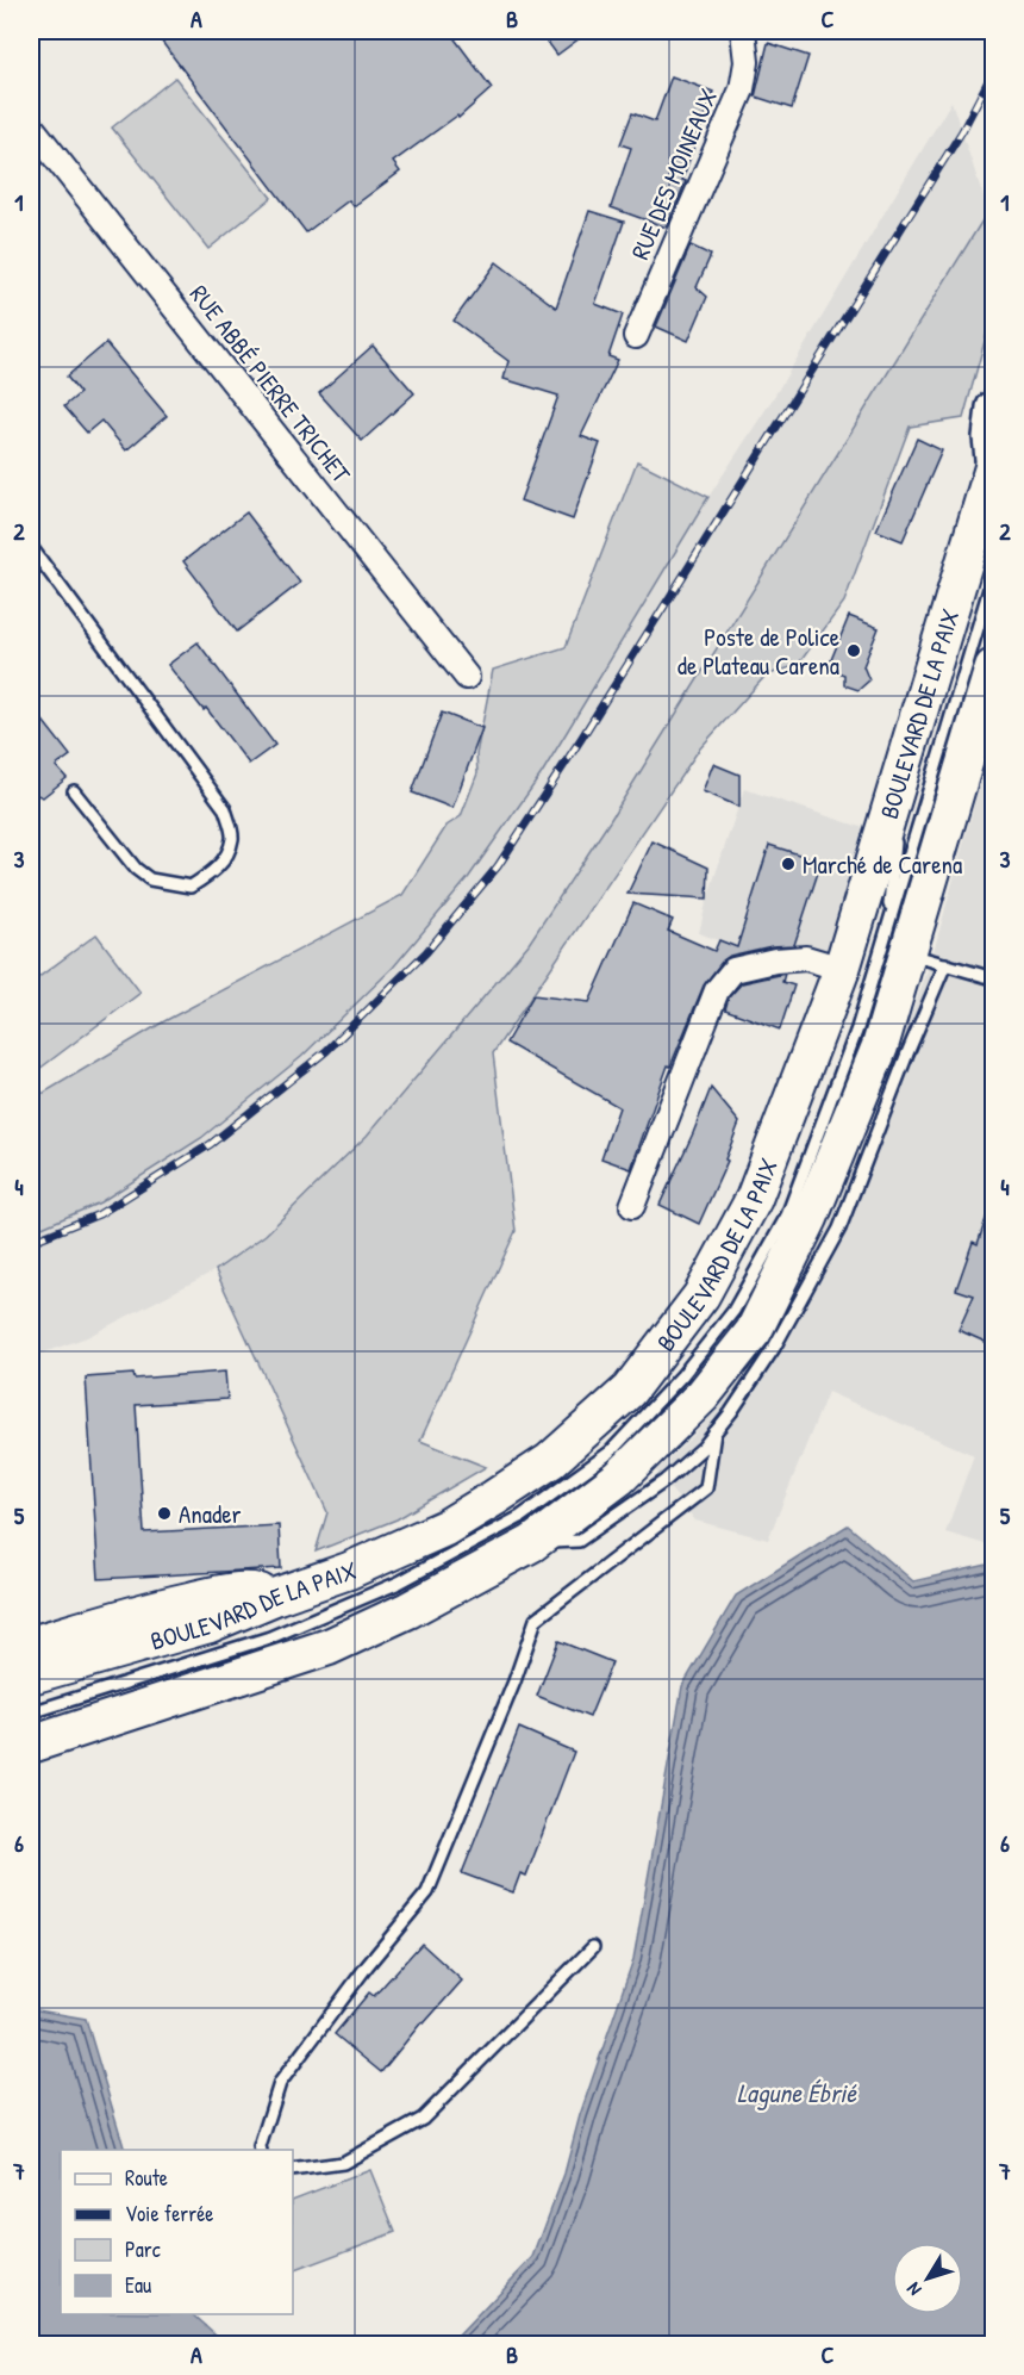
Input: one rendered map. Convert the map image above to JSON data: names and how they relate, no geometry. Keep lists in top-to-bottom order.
{
  "streets": {
    "main road": ["BOULEVARD DE LA PAIX"],
    "street": ["RUE DES MOINEAUX", "RUE ABBÉ PIERRE TRICHET"]
  },
  "water": ["Lagune Ébrié"],
  "places": ["Poste de Police de Plateau Carena", "Marché de Carena", "Anader"],
  "legend": [
    "Route",
    "Voie ferrée",
    "Parc",
    "Eau"
  ],
  "north": "bottom left",
  "grid": {
    "columns": ["A", "B", "C"],
    "rows": [
      "1",
      "2",
      "3",
      "4",
      "5",
      "6",
      "7"
    ]
  }
}
